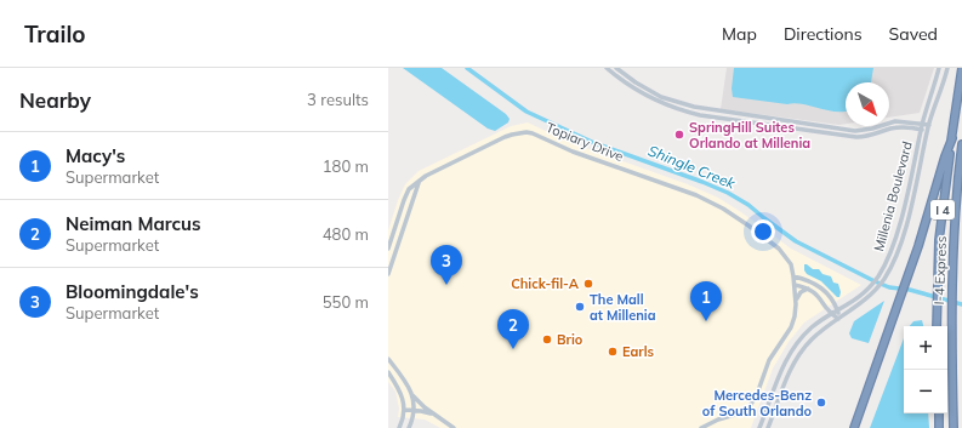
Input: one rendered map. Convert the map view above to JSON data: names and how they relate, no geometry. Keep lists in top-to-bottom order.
{
  "streets": {
    "highway": ["I 4", "I-4 Express"],
    "street": ["Topiary Drive", "Millenia Boulevard"]
  },
  "water": ["Shingle Creek"],
  "places": [
    "SpringHill Suites Orlando at Millenia",
    "Chick-fil-A",
    "The Mall at Millenia",
    "Brio",
    "Earls",
    "Mercedes-Benz of South Orlando"
  ],
  "north": "bottom right",
  "page": {
    "header": "Trailo",
    "nav": ["Map", "Directions", "Saved"],
    "heading": ["Nearby", "3 results"],
    "list": [
      {
        "mark": "1",
        "name": "Macy's",
        "note": "Supermarket",
        "value": "180 m"
      },
      {
        "mark": "2",
        "name": "Neiman Marcus",
        "note": "Supermarket",
        "value": "480 m"
      },
      {
        "mark": "3",
        "name": "Bloomingdale's",
        "note": "Supermarket",
        "value": "550 m"
      }
    ],
    "pins": ["3", "1", "2"],
    "map_buttons": ["+", "−"]
  }
}
